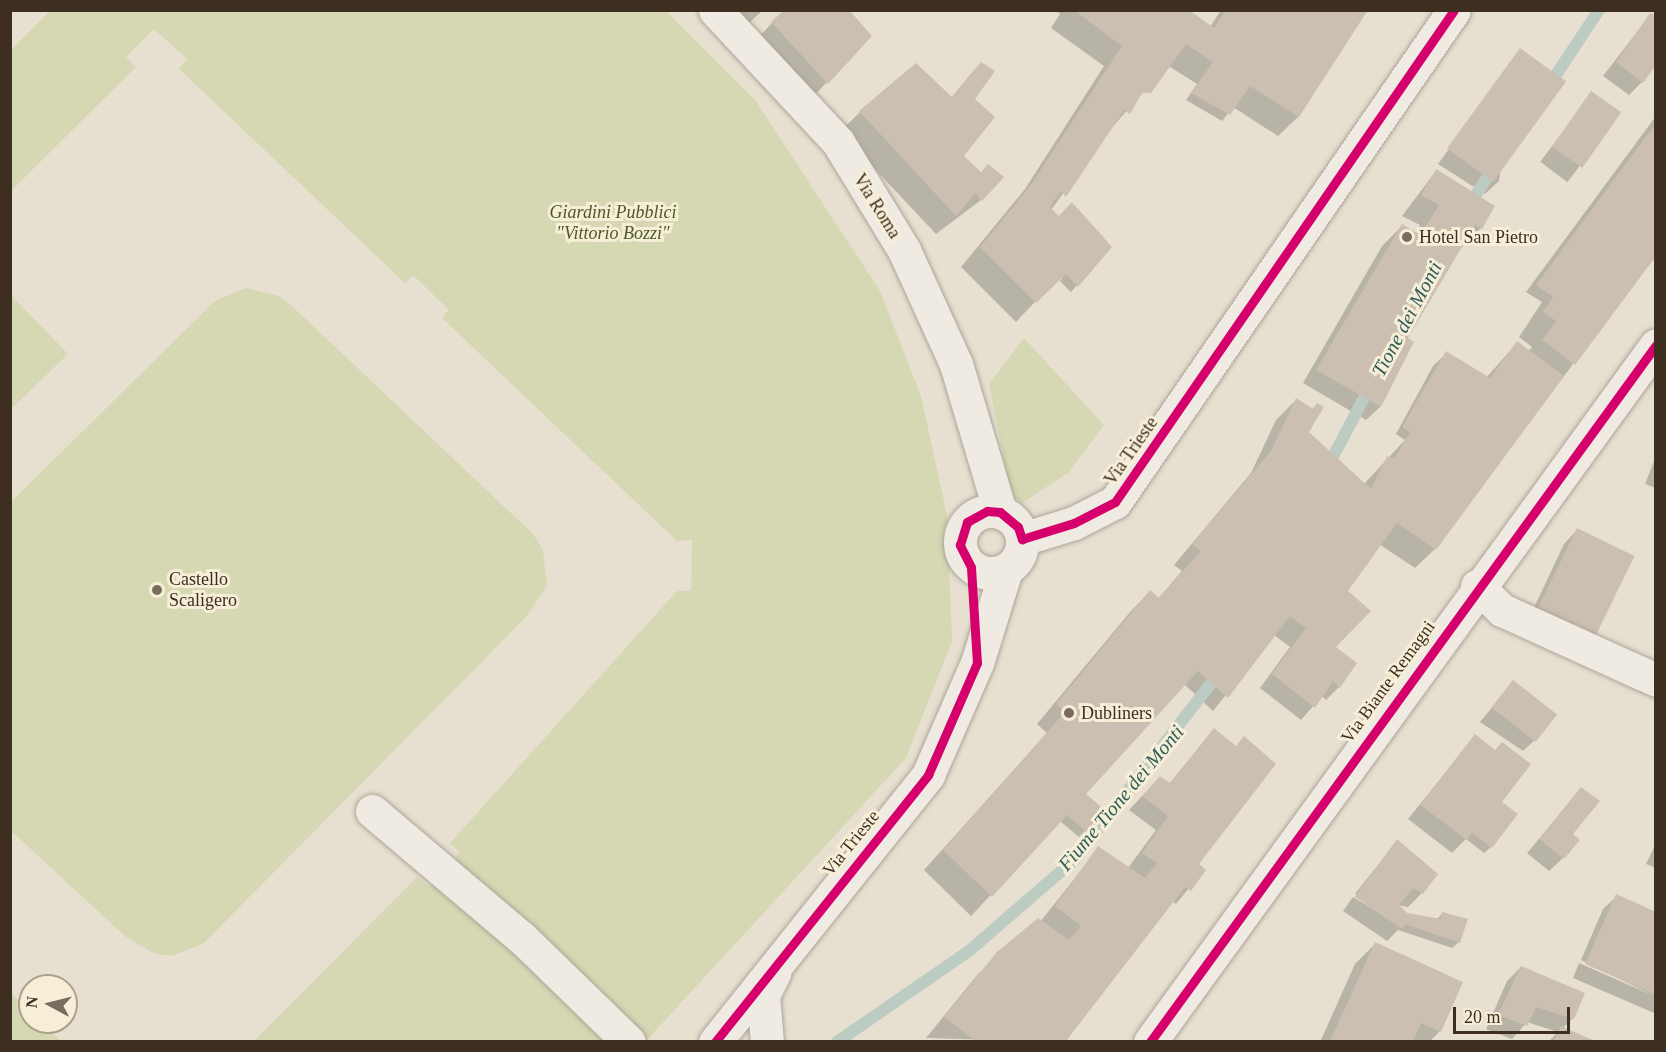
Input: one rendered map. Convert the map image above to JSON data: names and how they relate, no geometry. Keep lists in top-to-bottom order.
{
  "streets": {
    "street": ["Via Roma", "Via Trieste", "Via Biante Remagni"]
  },
  "crossings": [
    ["Via Roma", "Via Trieste"]
  ],
  "water": ["Tione dei Monti", "Fiume Tione dei Monti"],
  "parks": ["Giardini Pubblici \"Vittorio Bozzi\""],
  "places": ["Hotel San Pietro", "Castello Scaligero", "Dubliners"],
  "scale_bar": "20 m",
  "north": "left"
}
